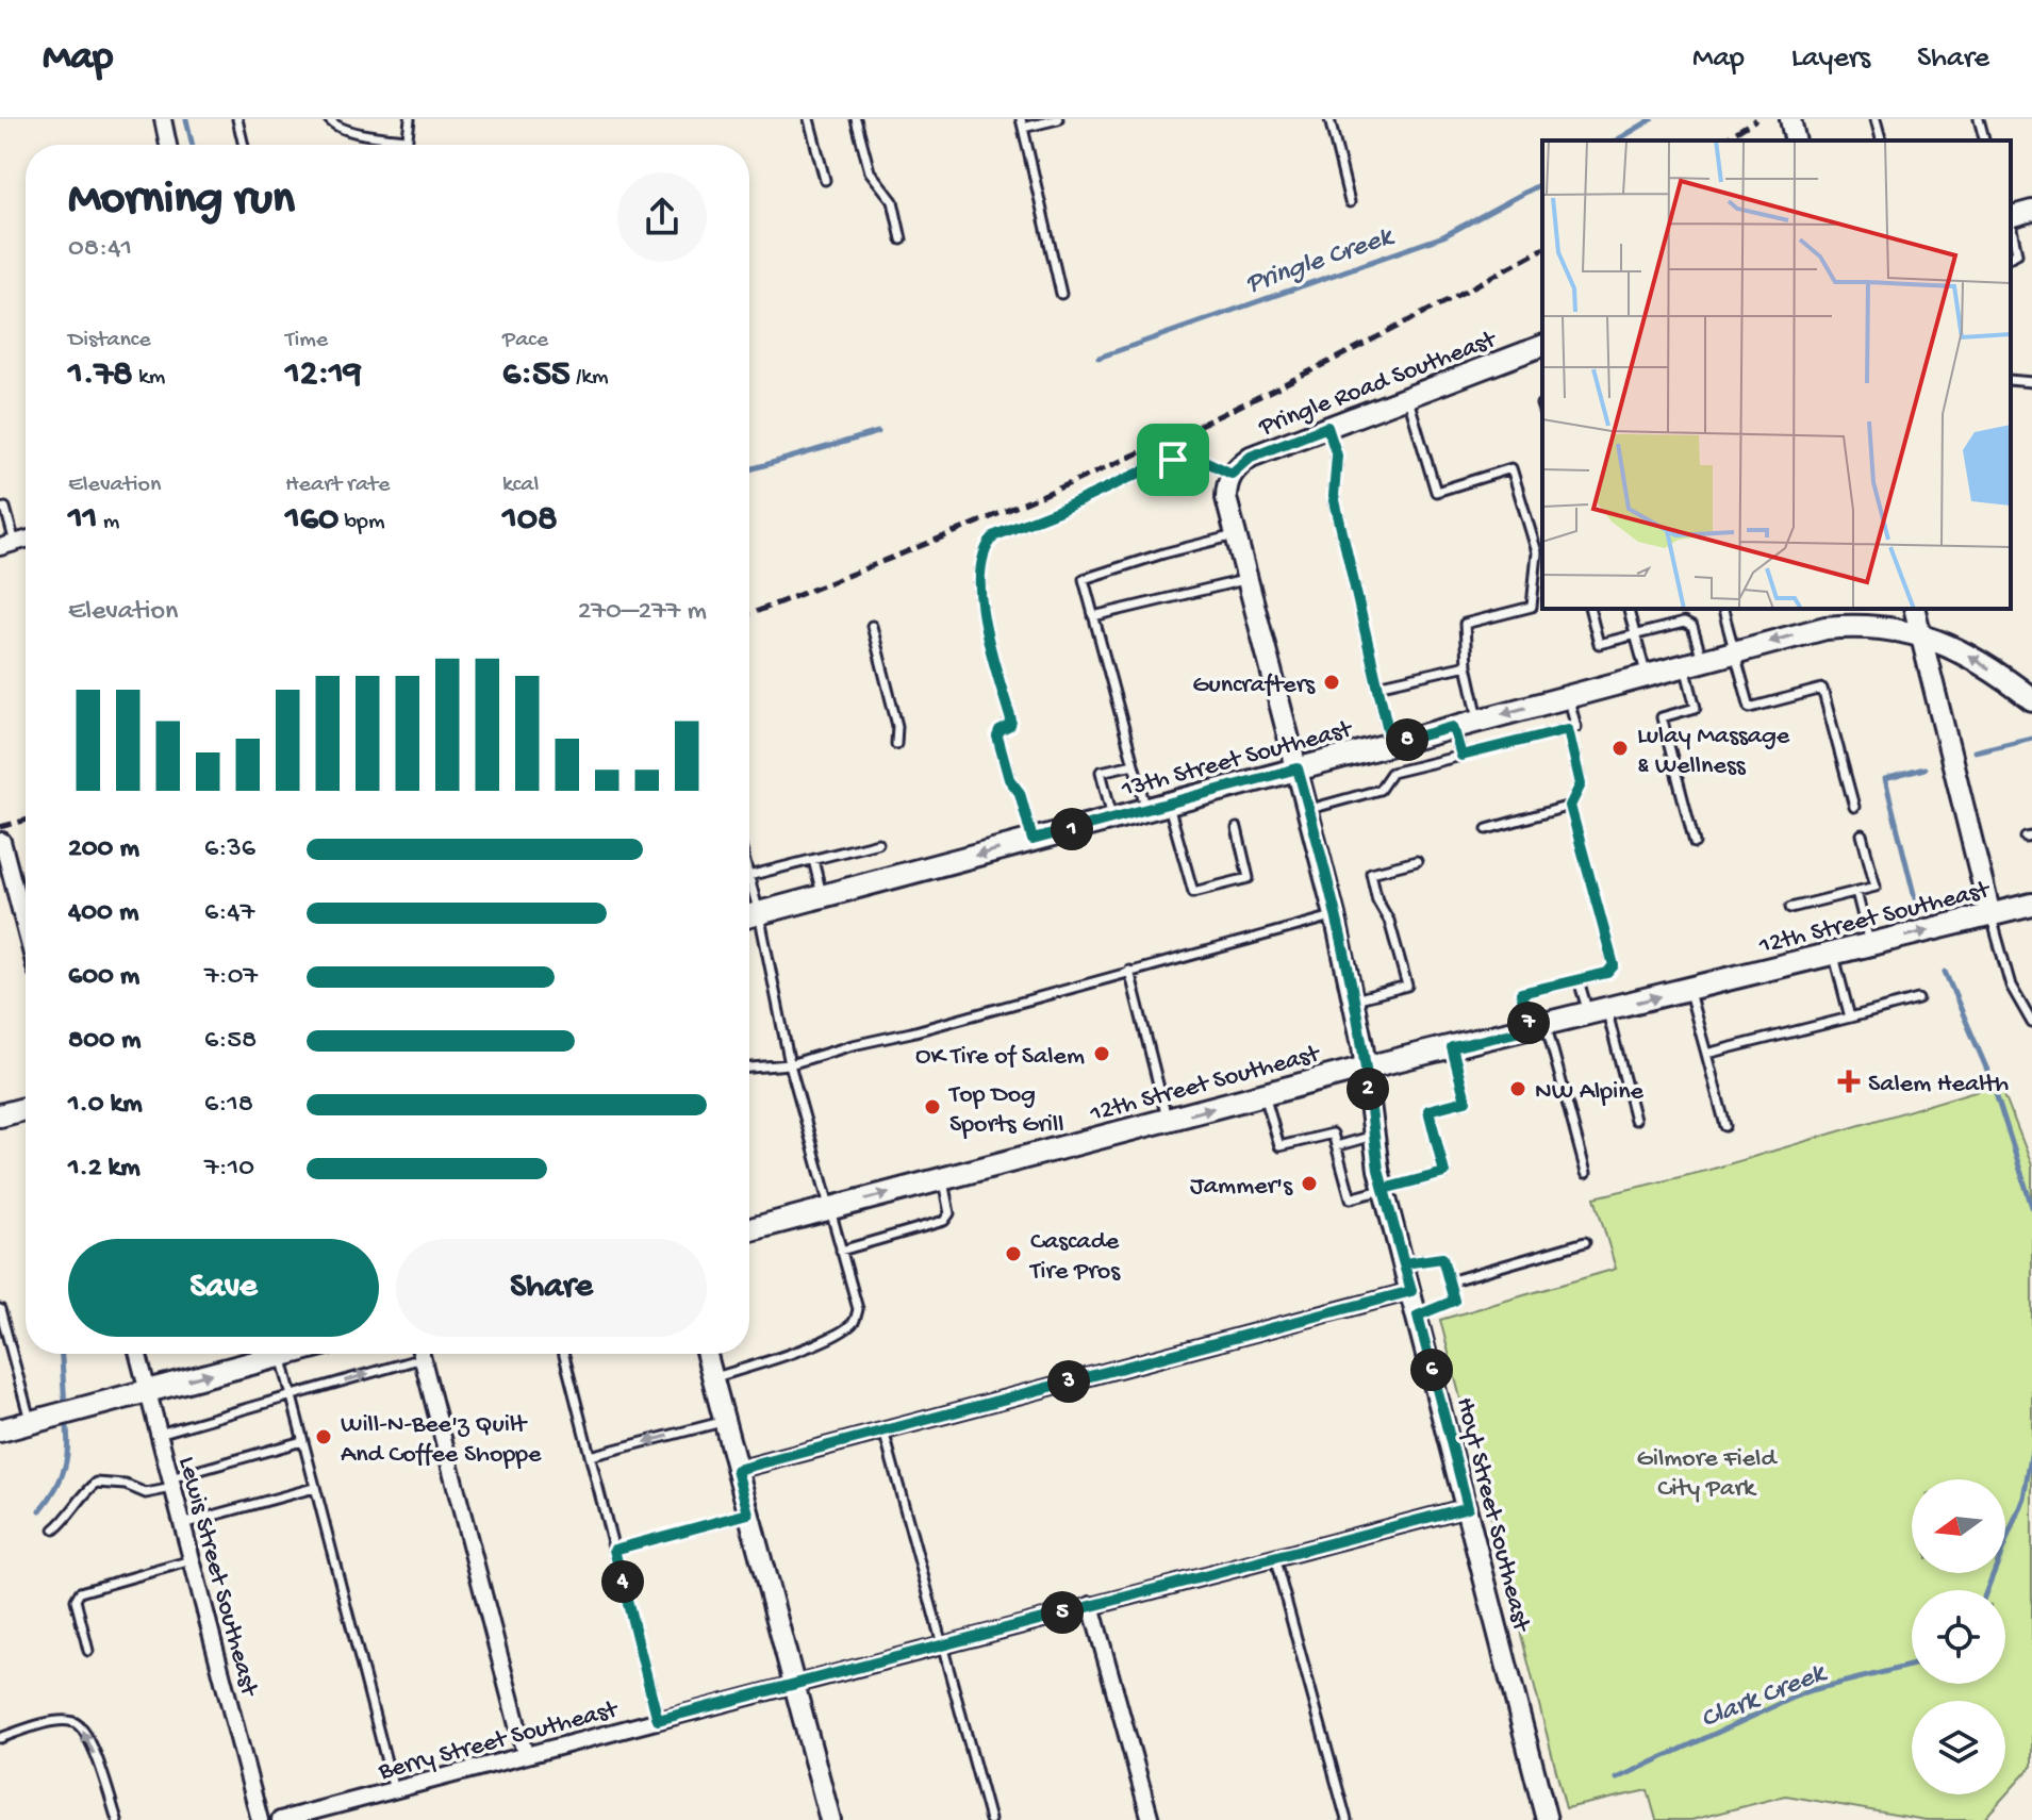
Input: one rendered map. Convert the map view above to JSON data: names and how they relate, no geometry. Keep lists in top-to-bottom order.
{
  "streets": {
    "main road": ["13th Street Southeast", "12th Street Southeast"],
    "street": [
      "Pringle Road Southeast",
      "Hoyt Street Southeast",
      "Lewis Street Southeast",
      "Berry Street Southeast"
    ]
  },
  "crossings": [
    ["Pringle Road Southeast", "Hoyt Street Southeast"],
    ["13th Street Southeast", "Hoyt Street Southeast"],
    ["12th Street Southeast", "Hoyt Street Southeast"],
    ["Hoyt Street Southeast", "Berry Street Southeast"]
  ],
  "one_way": ["13th Street Southeast"],
  "water": ["Pringle Creek", "Clark Creek"],
  "parks": ["Gilmore Field City Park"],
  "places": {
    "other": [
      "Guncrafters",
      "Lulay Massage & Wellness",
      "OK Tire of Salem",
      "NW Alpine",
      "Top Dog Sports Grill",
      "Jammer's",
      "Cascade Tire Pros",
      "Will-N-Bee'z Quilt And Coffee Shoppe"
    ],
    "health": ["Salem Health"]
  },
  "north": "left",
  "page": {
    "header": "Map",
    "nav": ["Map", "Layers", "Share"],
    "heading": ["Morning run", "08:41"],
    "stats": [
      ["Distance", "1.78 km"],
      ["Time", "12:19"],
      ["Pace", "6:55 /km"],
      ["Elevation", "11 m"],
      ["Heart rate", "160 bpm"],
      ["kcal", "108"]
    ],
    "chart": ["Elevation", "270–277 m"],
    "pins": [
      "8",
      "1",
      "7",
      "2",
      "6",
      "3",
      "4",
      "5"
    ],
    "list": [
      {
        "name": "200 m",
        "note": "6:36"
      },
      {
        "name": "400 m",
        "note": "6:47"
      },
      {
        "name": "600 m",
        "note": "7:07"
      },
      {
        "name": "800 m",
        "note": "6:58"
      },
      {
        "name": "1.0 km",
        "note": "6:18"
      },
      {
        "name": "1.2 km",
        "note": "7:10"
      }
    ],
    "buttons": ["Save", "Share"]
  }
}
